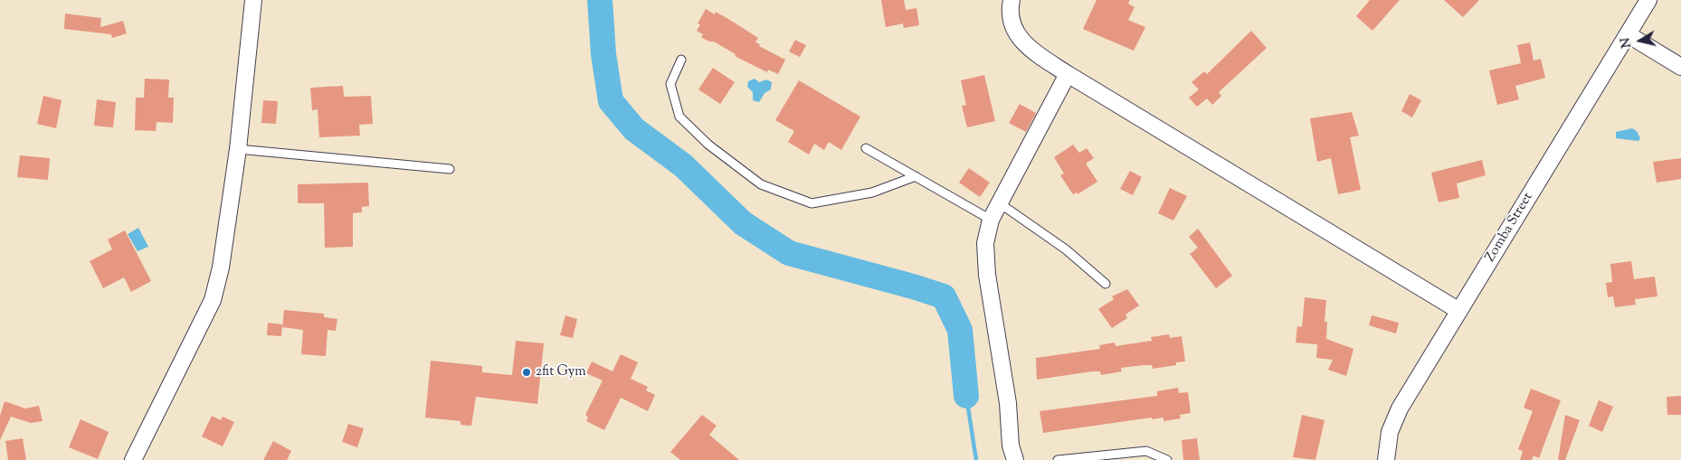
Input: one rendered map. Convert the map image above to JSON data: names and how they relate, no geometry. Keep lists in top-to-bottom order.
{
  "streets": {
    "street": ["Zomba Street"]
  },
  "places": ["2fit Gym"],
  "north": "left"
}
